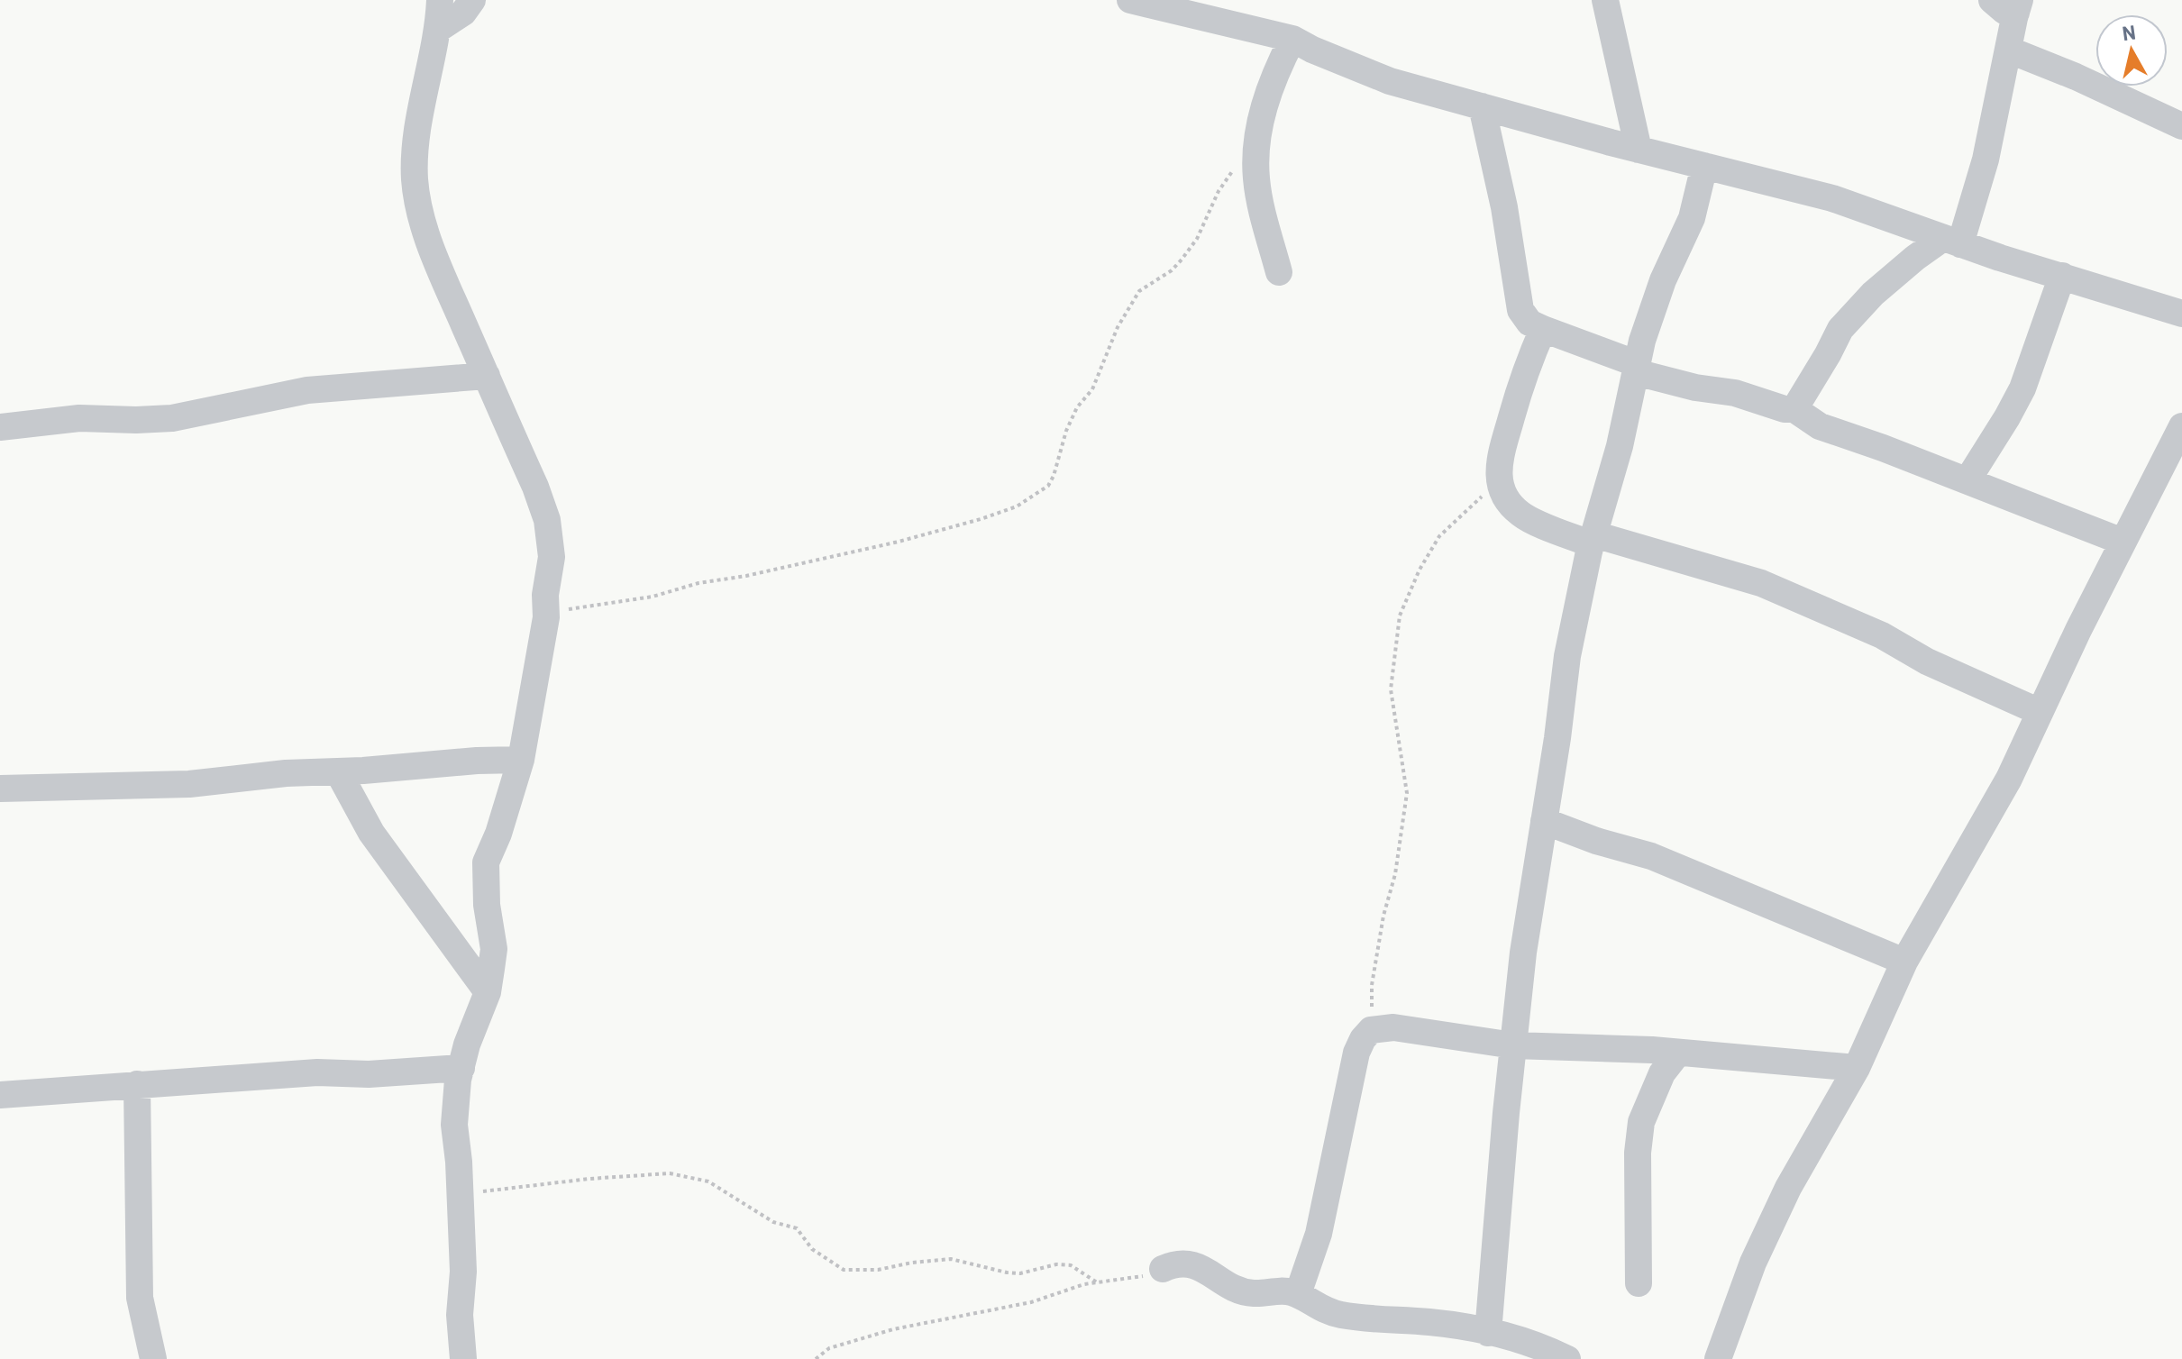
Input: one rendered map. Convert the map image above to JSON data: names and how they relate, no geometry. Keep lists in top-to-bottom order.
{
  "north": "top"
}
